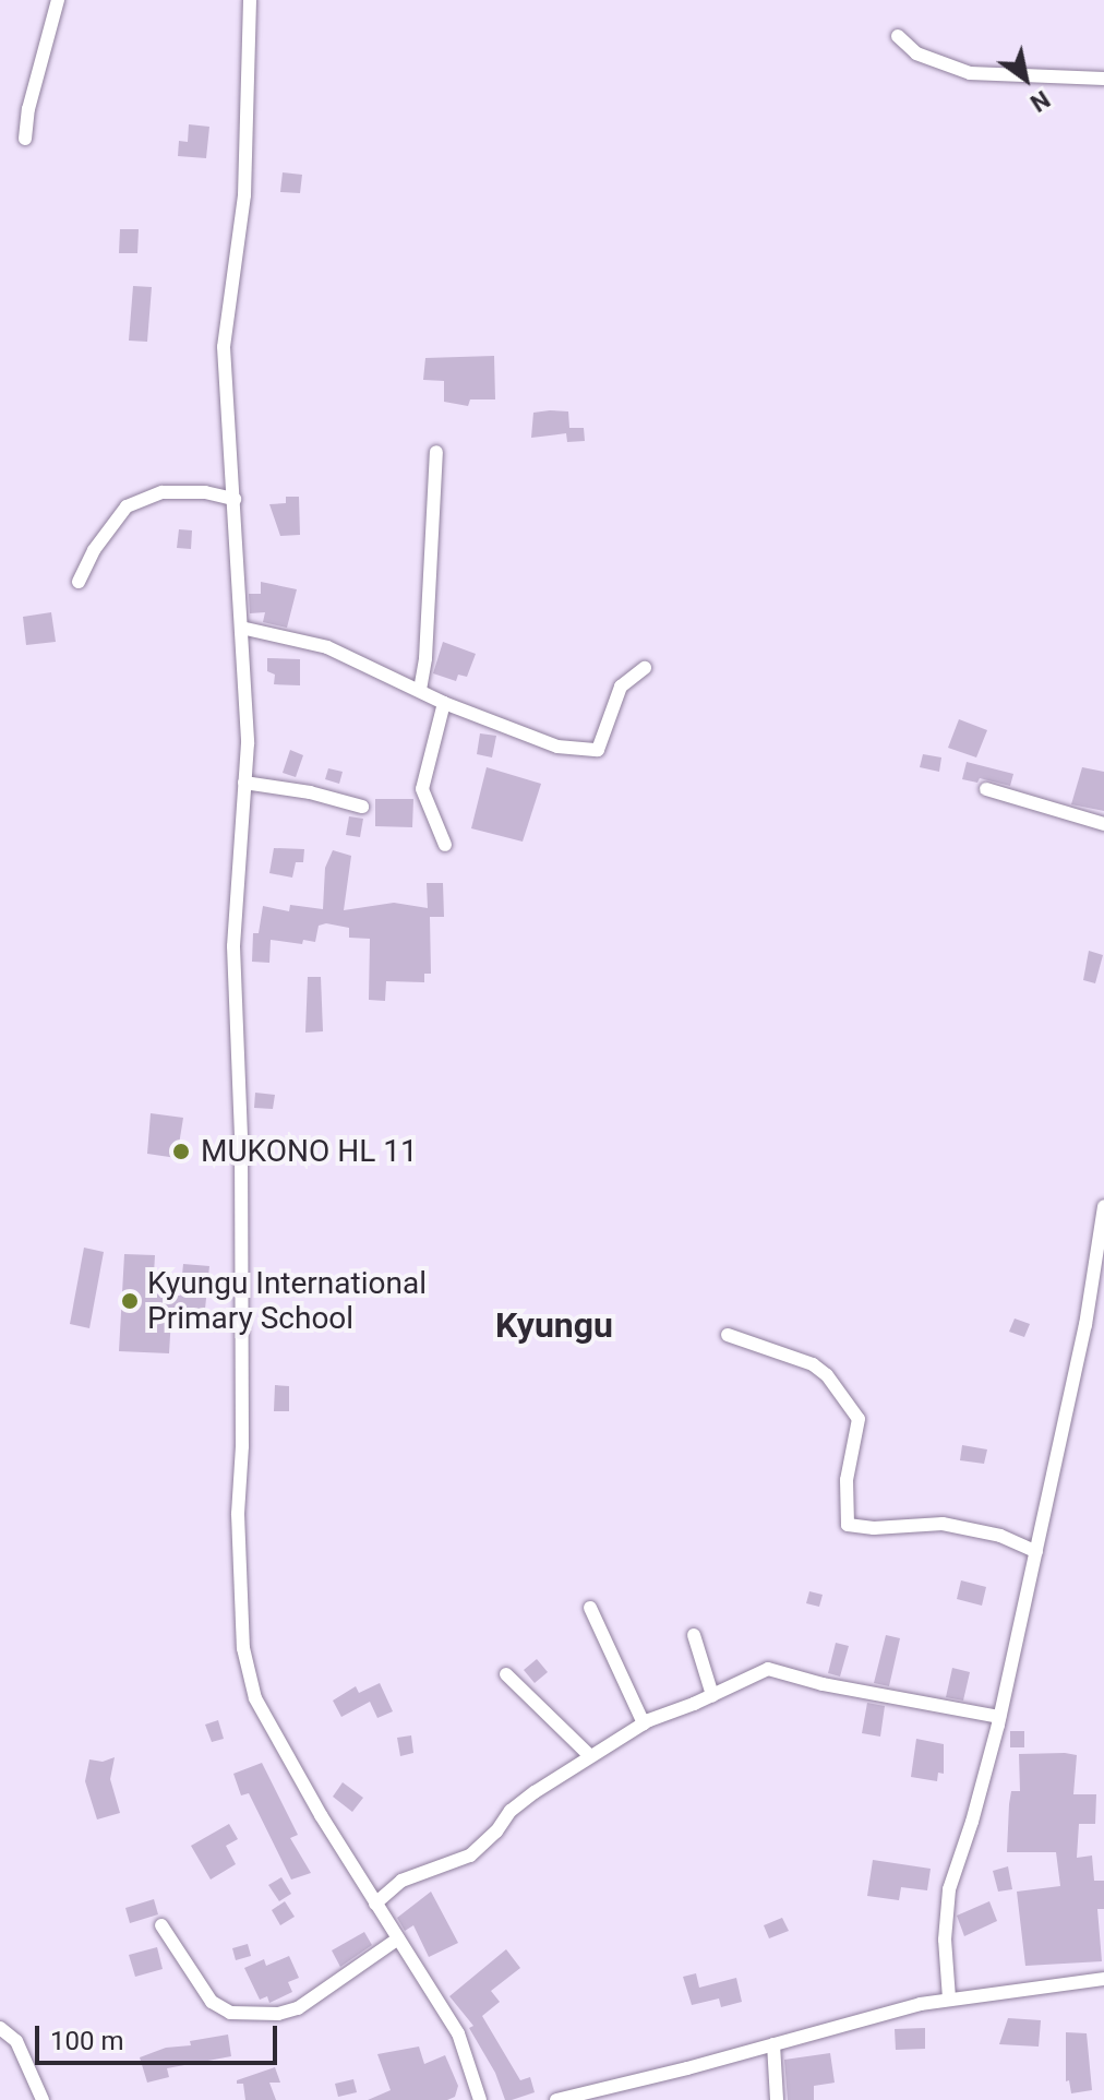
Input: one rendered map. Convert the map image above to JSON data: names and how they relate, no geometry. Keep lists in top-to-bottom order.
{
  "districts": ["Kyungu"],
  "places": ["MUKONO HL 11", "Kyungu International Primary School"],
  "scale_bar": "100 m",
  "north": "bottom right"
}
